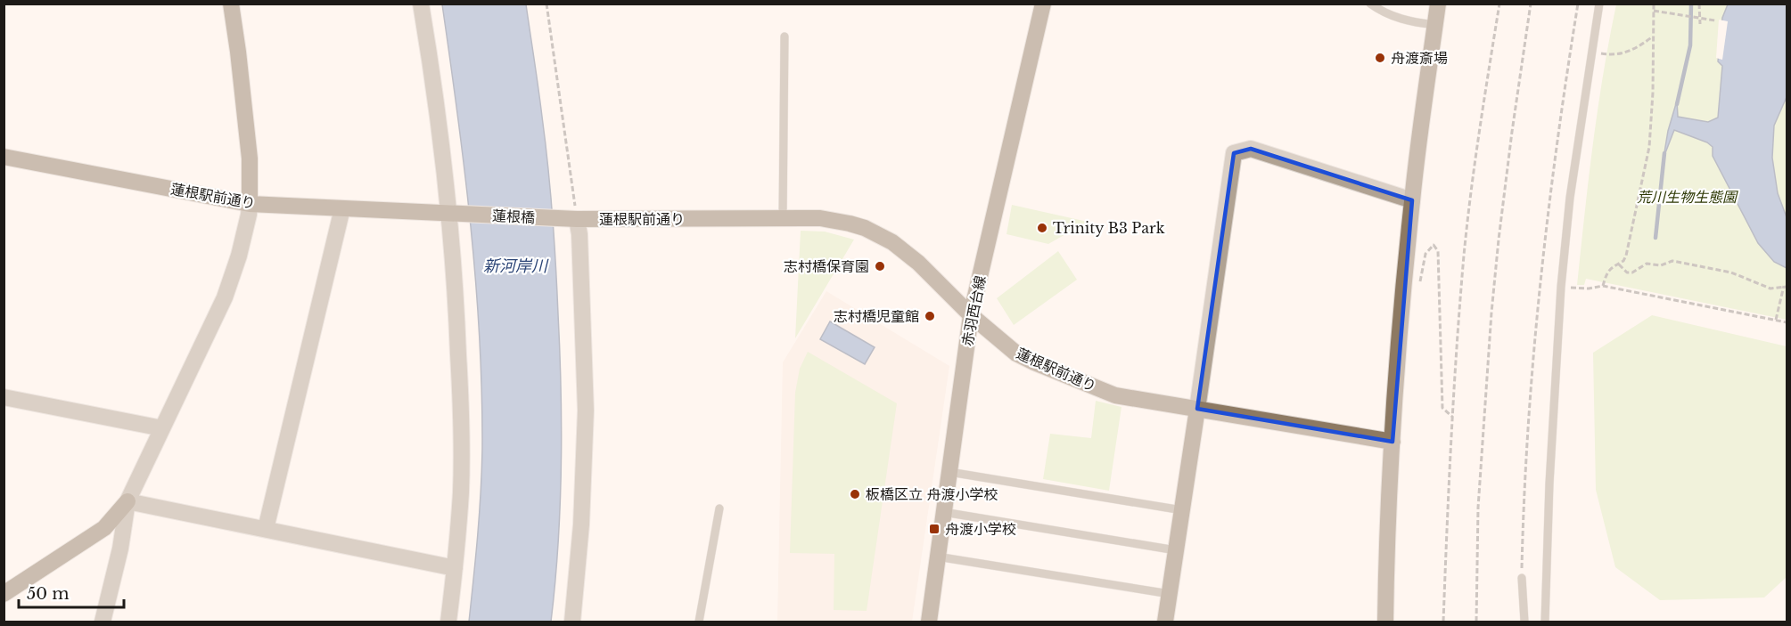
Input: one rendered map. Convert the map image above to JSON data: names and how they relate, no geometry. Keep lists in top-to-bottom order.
{
  "streets": {
    "street": ["蓮根駅前通り", "蓮根橋", "赤羽西台線"]
  },
  "crossings": [
    ["蓮根駅前通り", "蓮根橋"],
    ["蓮根駅前通り", "赤羽西台線"]
  ],
  "water": ["新河岸川"],
  "parks": ["荒川生物生態園"],
  "places": {
    "other": [
      "舟渡斎場",
      "Trinity B3 Park",
      "志村橋保育園",
      "志村橋児童館",
      "板橋区立 舟渡小学校"
    ],
    "transit": ["舟渡小学校"]
  },
  "scale_bar": "50 m"
}
